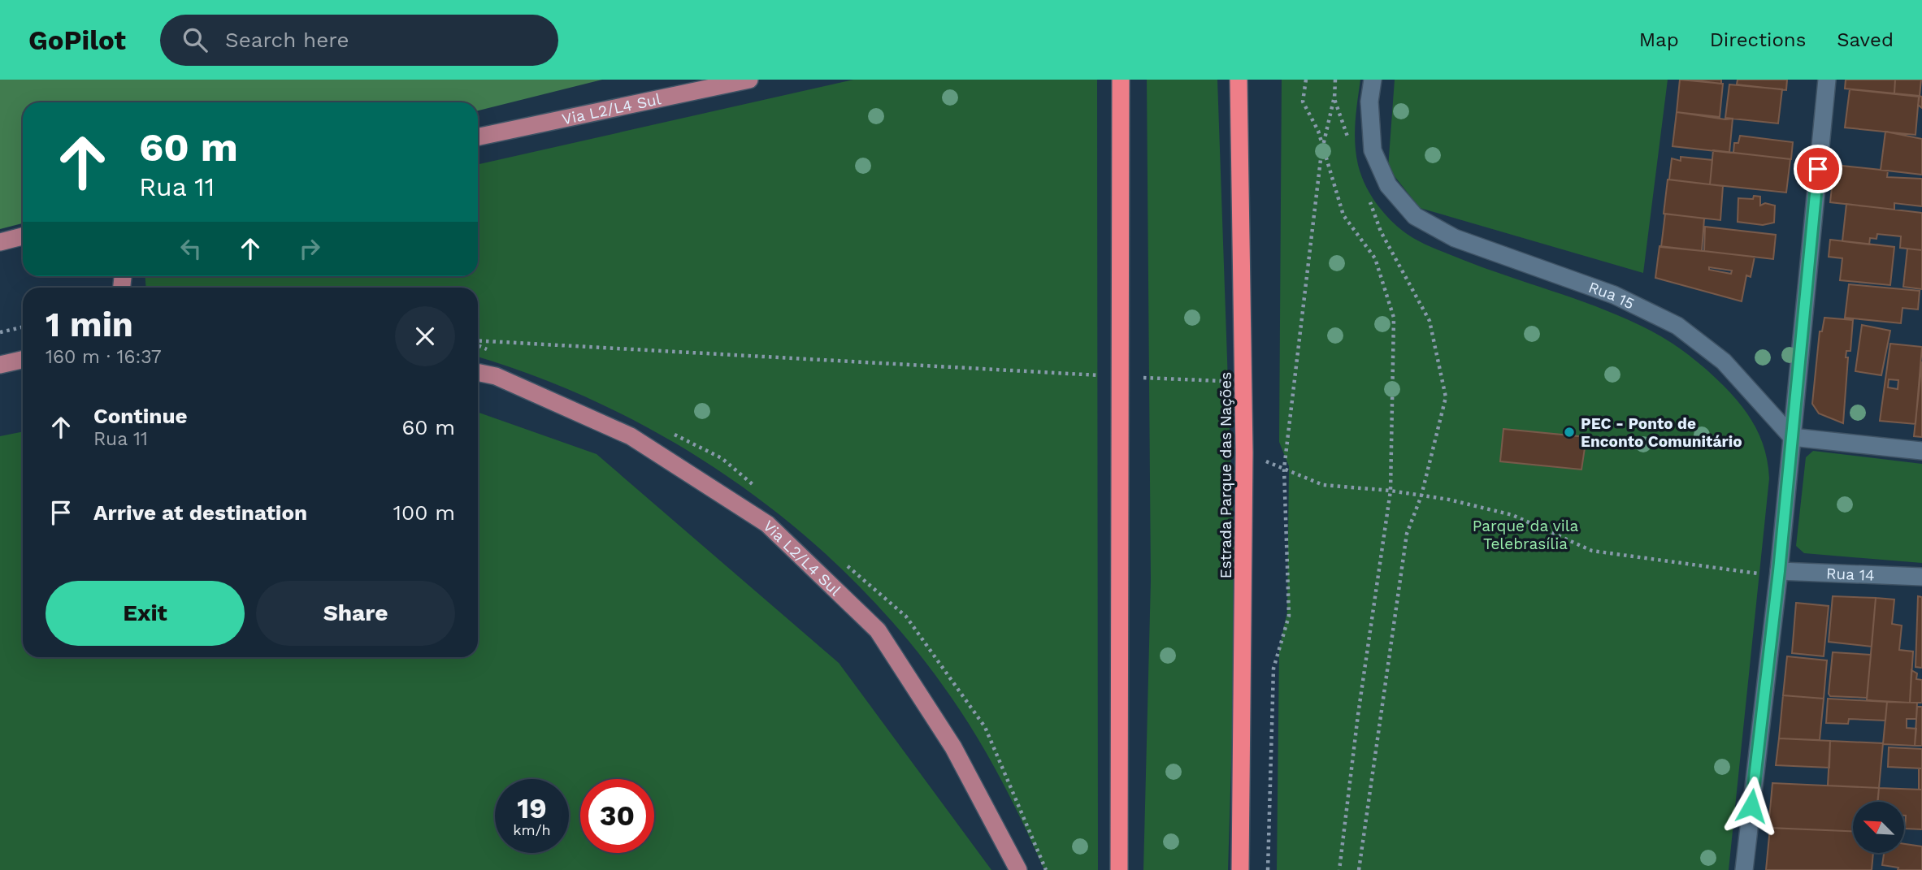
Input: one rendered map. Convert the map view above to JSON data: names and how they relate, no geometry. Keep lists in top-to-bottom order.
{
  "streets": {
    "highway": ["Estrada Parque das Nações"],
    "main road": ["Via L2/L4 Sul"],
    "street": ["Rua 15", "Rua 14"]
  },
  "parks": ["Parque da vila Telebrasília"],
  "places": ["PEC - Ponto de Enconto Comunitário"],
  "north": "top left",
  "page": {
    "header": "GoPilot",
    "search": "Search here",
    "nav": ["Map", "Directions", "Saved"],
    "turn": ["60 m", "Rua 11"],
    "heading": ["1 min", "160 m · 16:37"],
    "list": [
      {
        "name": "Continue",
        "note": "Rua 11",
        "value": "60 m"
      },
      {
        "name": "Arrive at destination",
        "value": "100 m"
      }
    ],
    "buttons": ["Exit", "Share"],
    "speed": "19 km/h",
    "limit": "30"
  }
}
